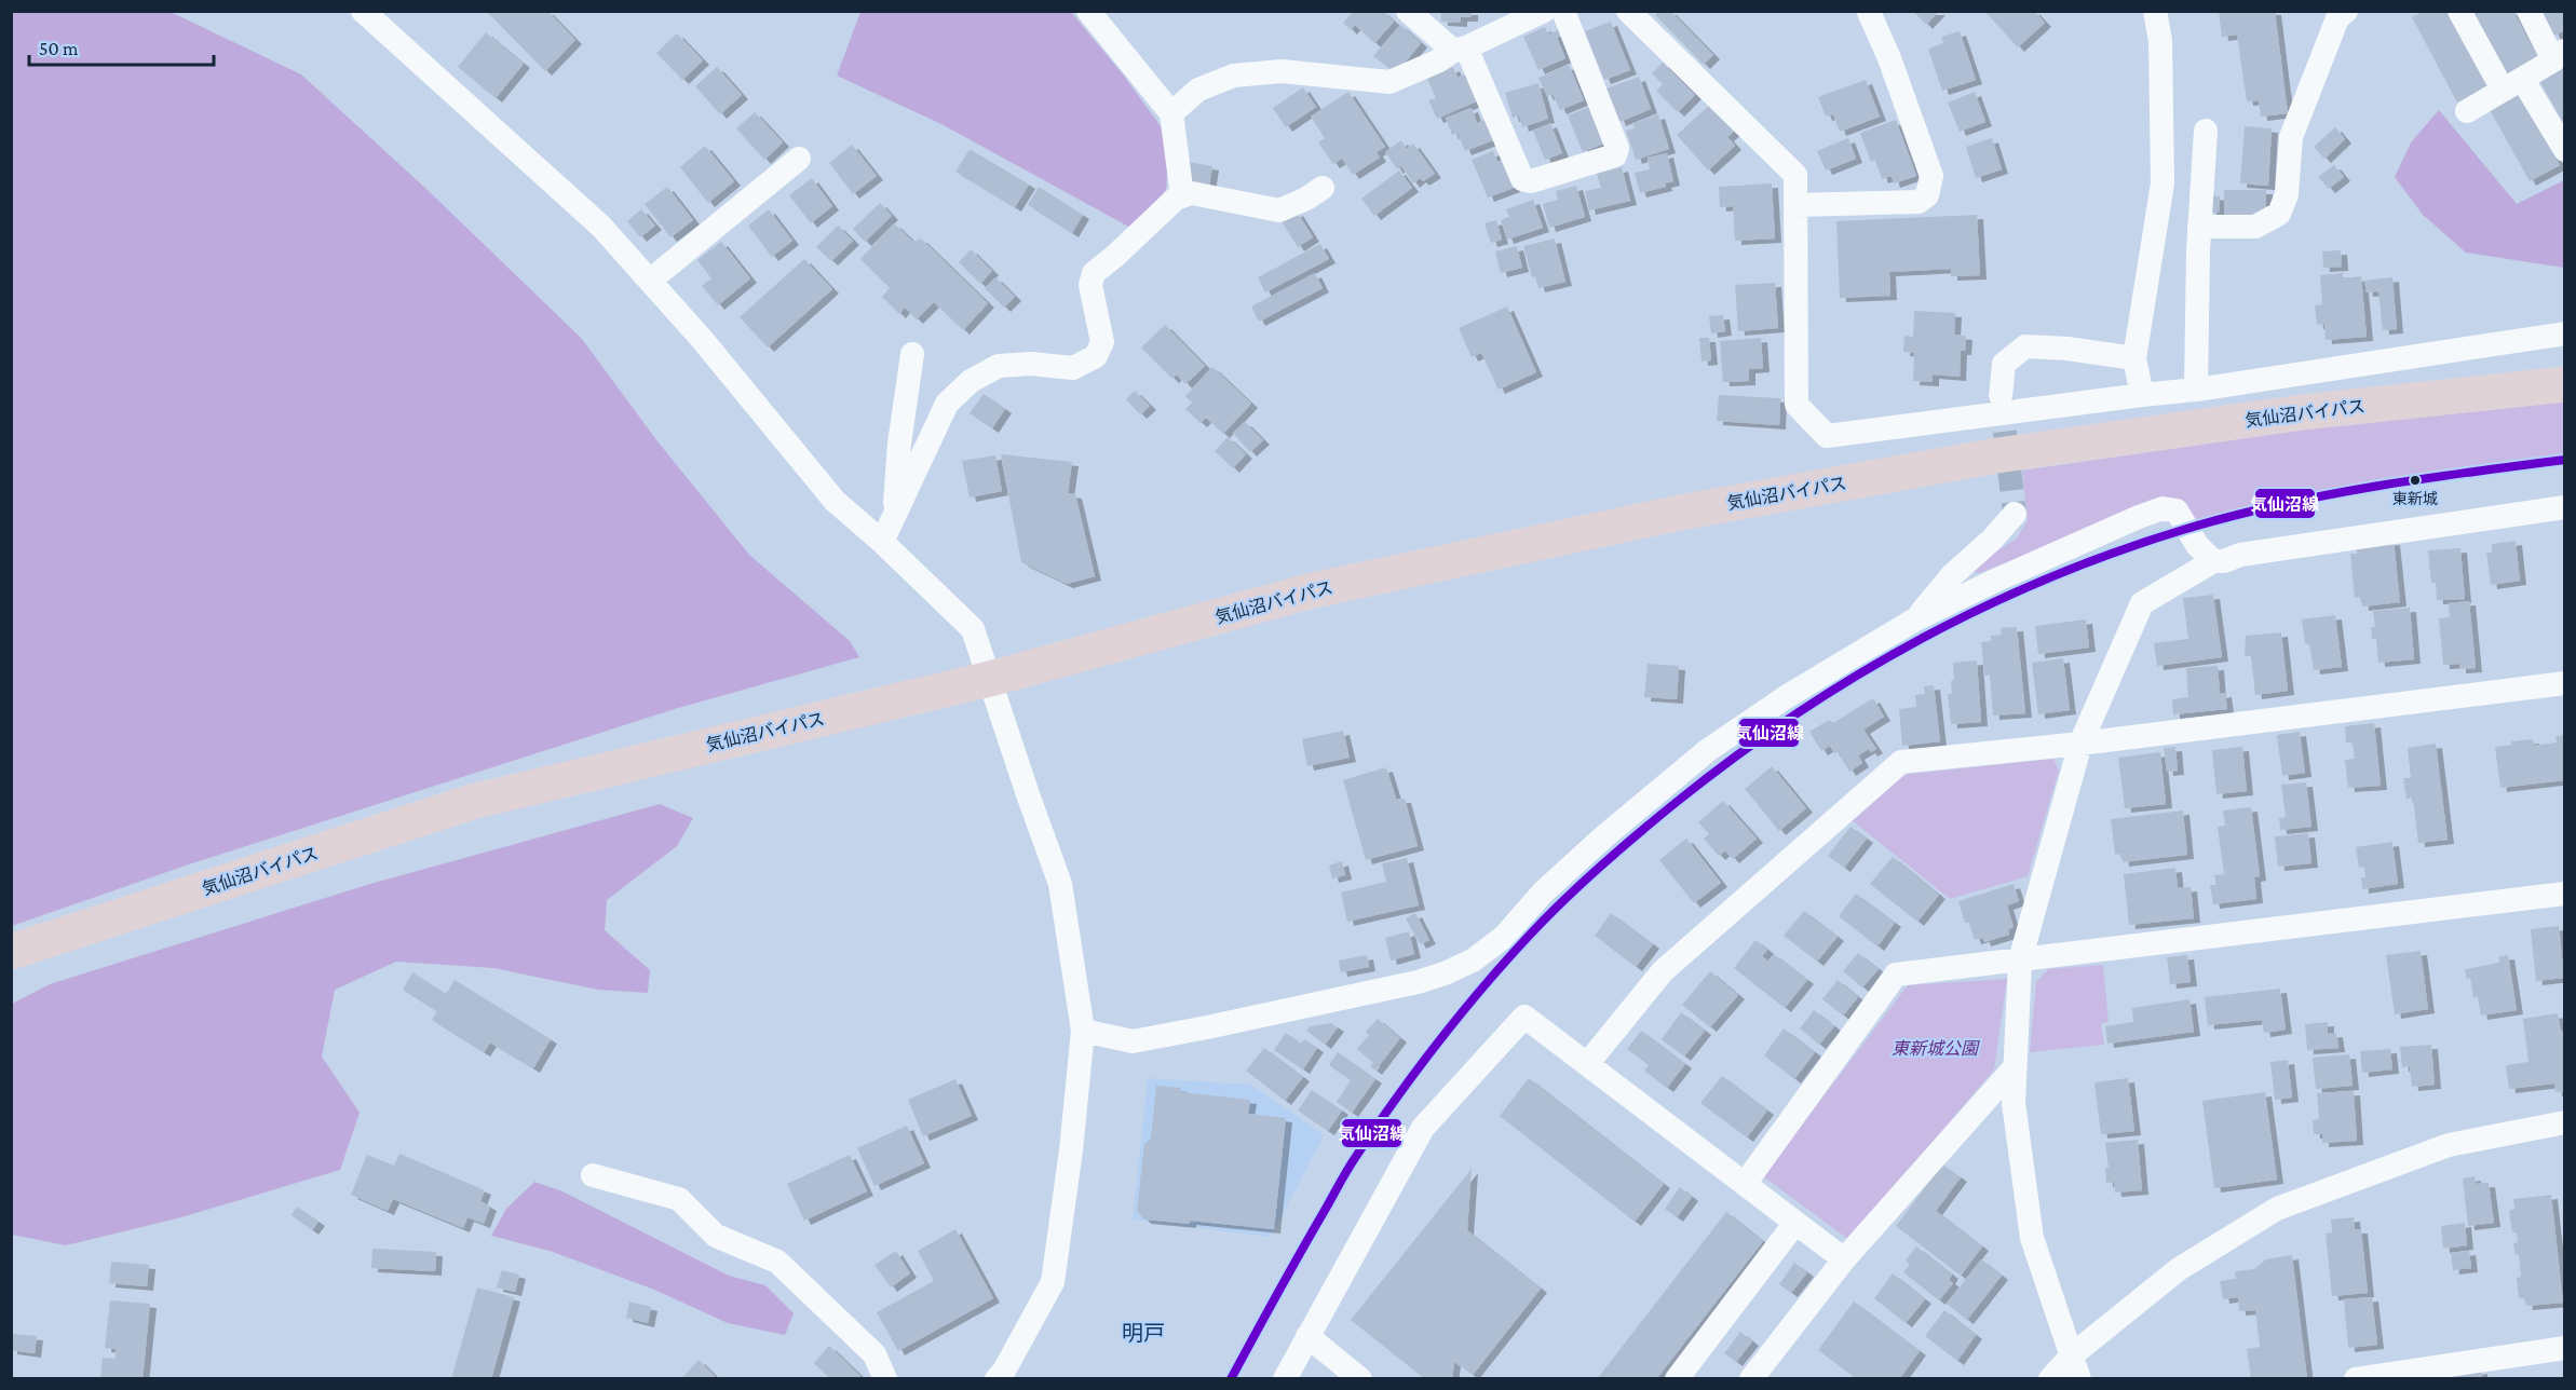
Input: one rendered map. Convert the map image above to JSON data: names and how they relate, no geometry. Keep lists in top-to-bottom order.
{
  "streets": {
    "highway": ["気仙沼バイパス"]
  },
  "districts": ["明戸"],
  "parks": ["東新城公園"],
  "places": ["東新城"],
  "lines": ["transit line 気仙沼線"],
  "scale_bar": "50 m"
}
